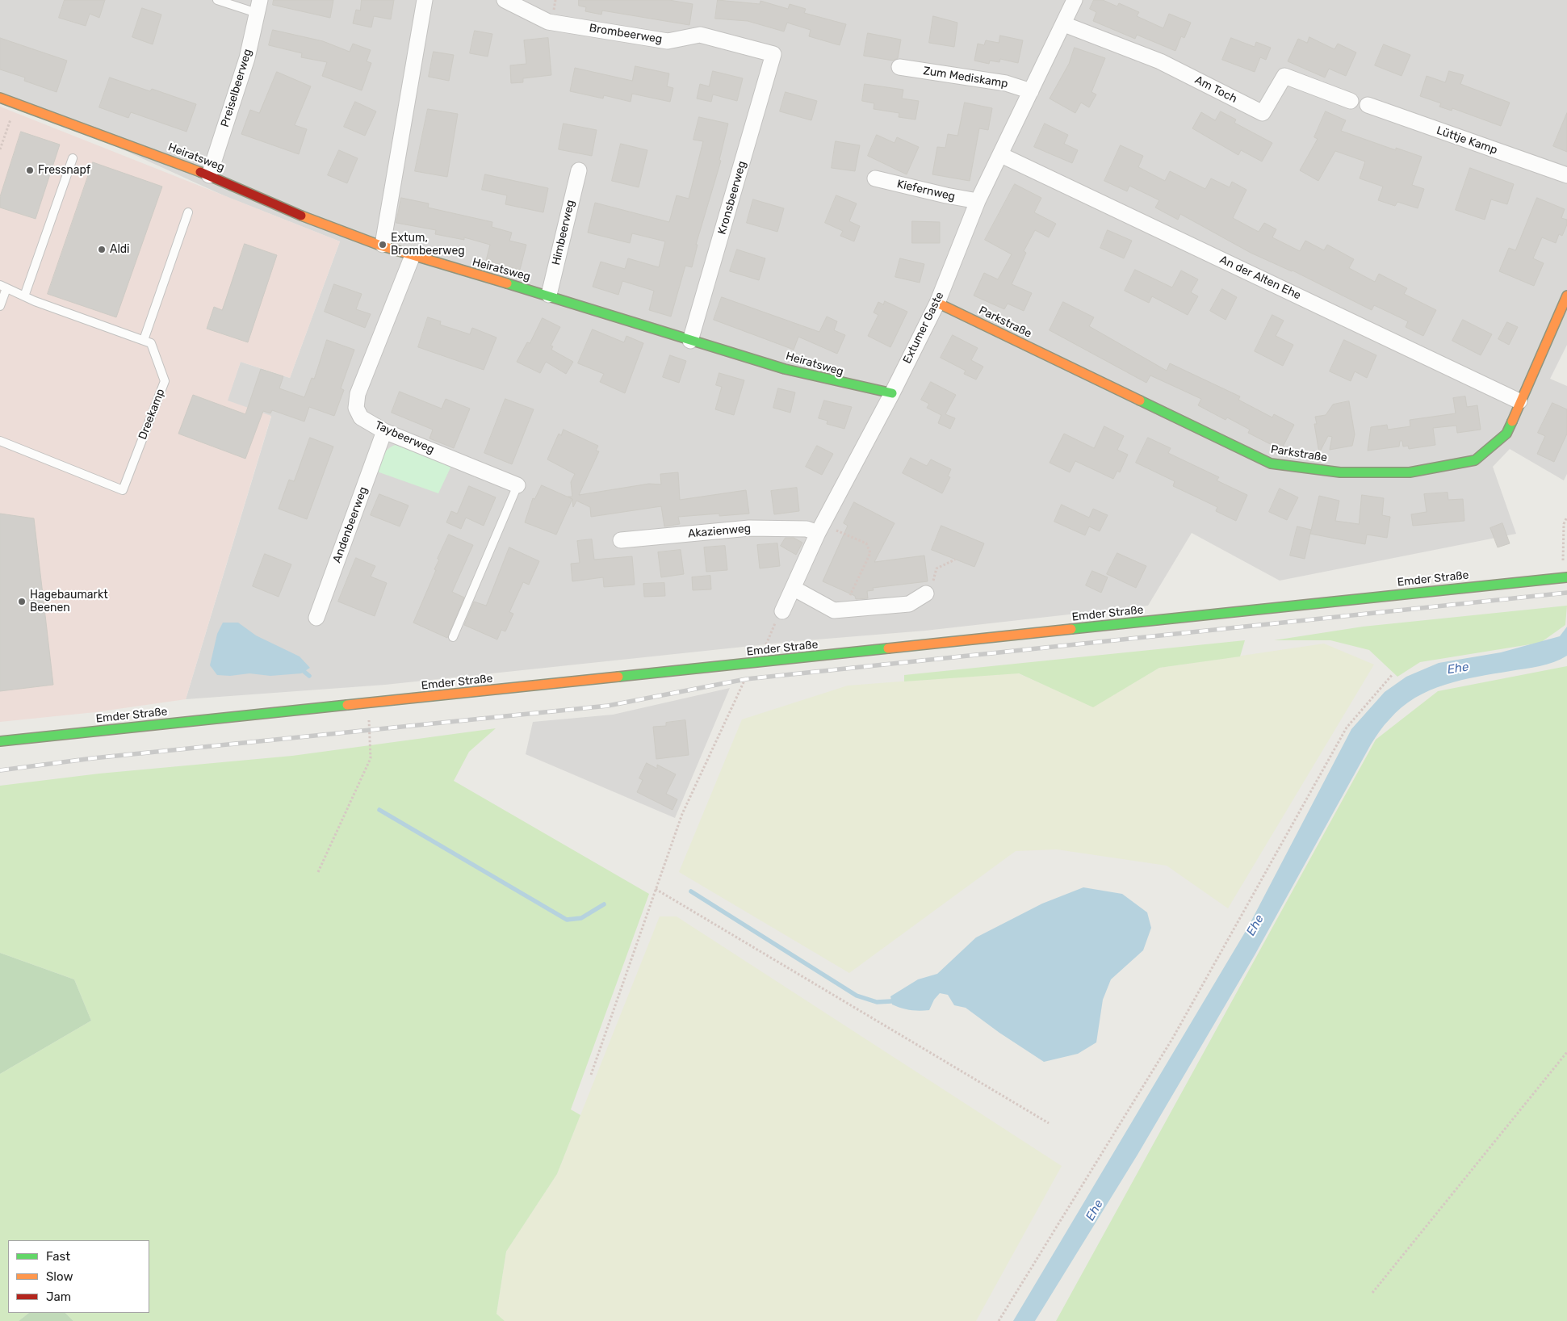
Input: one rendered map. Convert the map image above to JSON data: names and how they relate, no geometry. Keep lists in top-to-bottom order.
{
  "streets": {
    "street": [
      "Brombeerweg",
      "Zum Mediskamp",
      "Preiselbeerweg",
      "Am Toch",
      "Lüttje Kamp",
      "Heiratsweg",
      "Kiefernweg",
      "Kronsbeerweg",
      "Himbeerweg",
      "An der Alten Ehe",
      "Parkstraße",
      "Extumer Gaste",
      "Taybeerweg",
      "Andenbeerweg",
      "Akazienweg",
      "Emder Straße"
    ],
    "lane": ["Dreekamp"]
  },
  "crossings": [
    ["Brombeerweg", "Kronsbeerweg"],
    ["Zum Mediskamp", "Extumer Gaste"],
    ["Preiselbeerweg", "Heiratsweg"],
    ["Am Toch", "Extumer Gaste"],
    ["Heiratsweg", "Kronsbeerweg"],
    ["Heiratsweg", "Himbeerweg"],
    ["Heiratsweg", "Extumer Gaste"],
    ["Heiratsweg", "Taybeerweg"],
    ["Kiefernweg", "Extumer Gaste"],
    ["An der Alten Ehe", "Parkstraße"],
    ["An der Alten Ehe", "Extumer Gaste"],
    ["Parkstraße", "Extumer Gaste"],
    ["Extumer Gaste", "Akazienweg"],
    ["Taybeerweg", "Andenbeerweg"]
  ],
  "water": ["Ehe"],
  "places": [
    "Fressnapf",
    "Extum, Brombeerweg",
    "Aldi",
    "Hagebaumarkt Beenen"
  ],
  "legend": ["Fast", "Slow", "Jam"]
}
